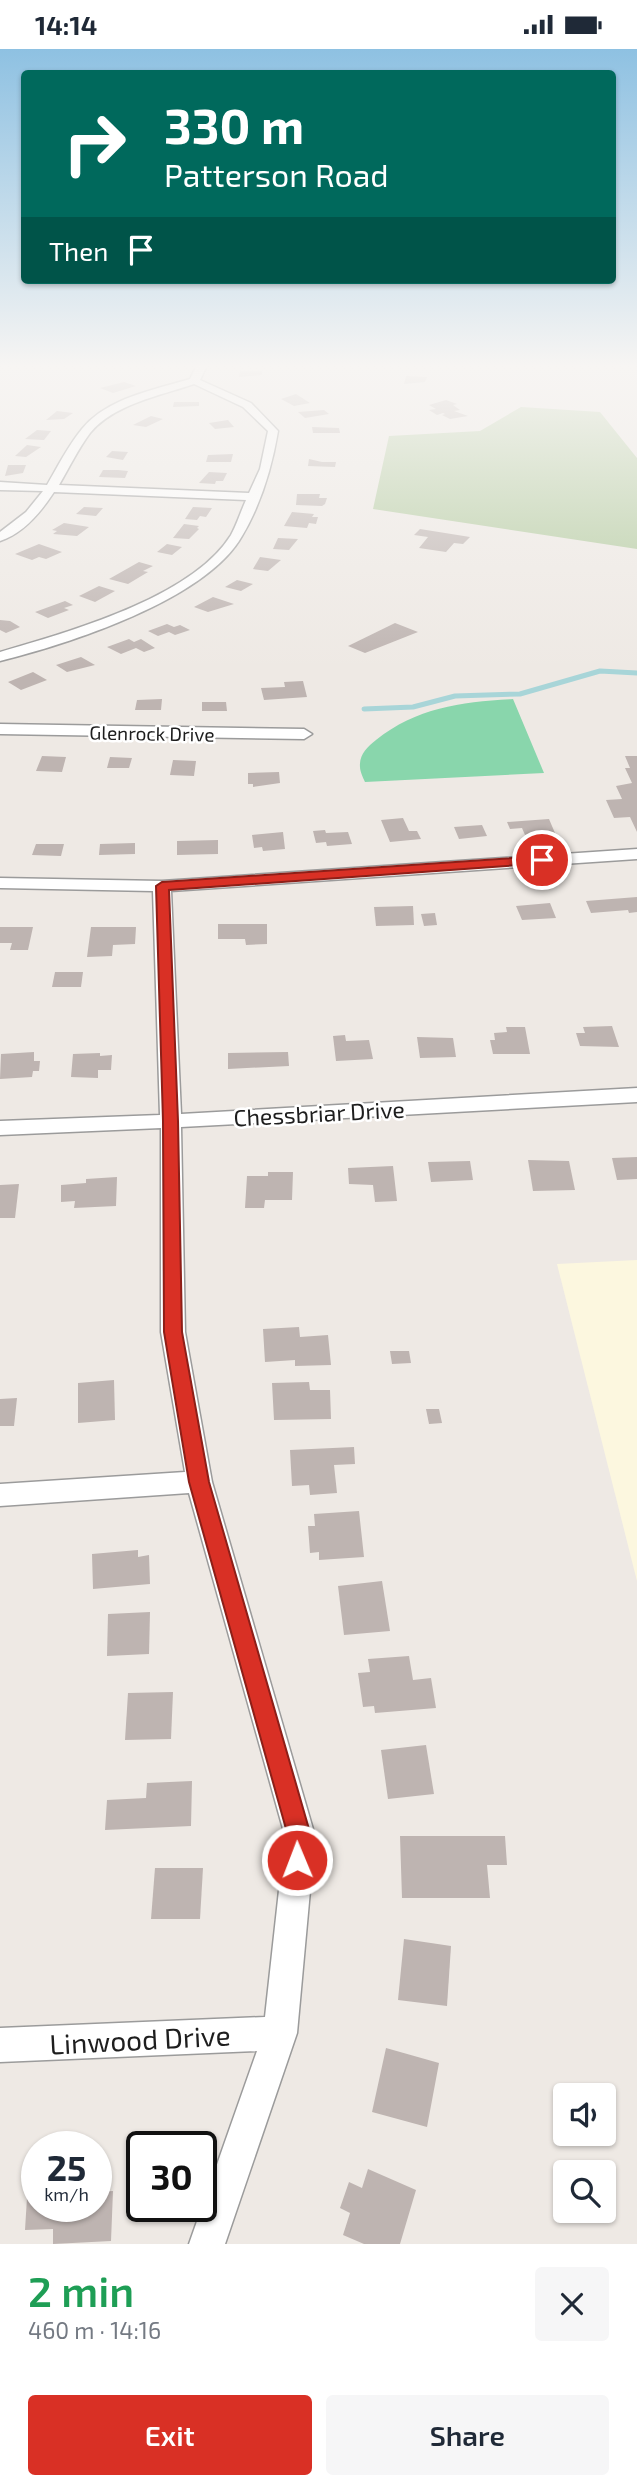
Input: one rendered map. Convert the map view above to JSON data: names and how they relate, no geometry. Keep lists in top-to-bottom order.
{
  "streets": {
    "street": ["Glenrock Drive", "Chessbriar Drive", "Linwood Drive"]
  },
  "page": {
    "status": "14:14",
    "turn": ["330 m", "Patterson Road"],
    "then": "Then",
    "speed": "25 km/h",
    "limit": "30",
    "heading": ["2 min", "460 m · 14:16"],
    "buttons": ["Exit", "Share"]
  }
}
